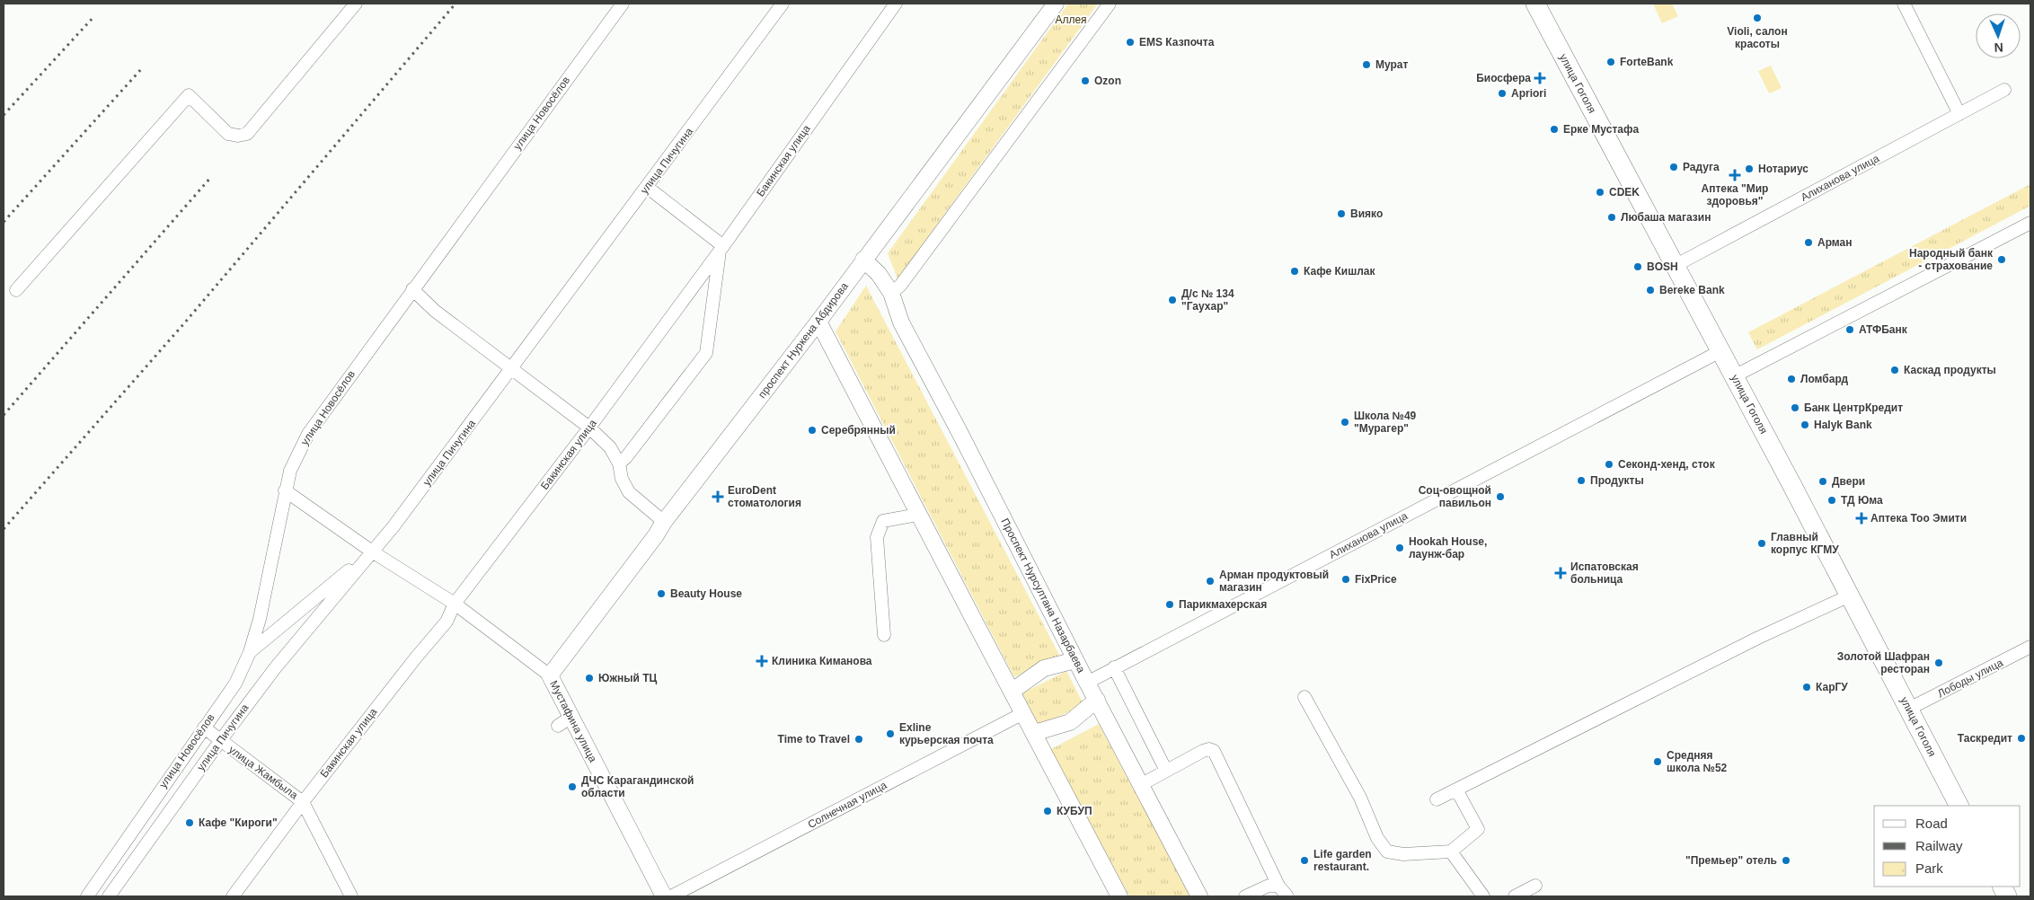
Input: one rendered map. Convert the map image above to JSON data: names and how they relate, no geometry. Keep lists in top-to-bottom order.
{
  "streets": {
    "highway": ["улица Гоголя"],
    "main road": ["проспект Нуркена Абдирова", "Проспект Нурсултана Назарбаева", "Мустафина улица"],
    "street": [
      "улица Новосёлов",
      "улица Пичугина",
      "Бакинская улица",
      "Алиханова улица",
      "Лободы улица",
      "улица Жамбыла",
      "Солнечная улица"
    ]
  },
  "crossings": [
    ["улица Гоголя", "Алиханова улица"],
    ["улица Гоголя", "Лободы улица"],
    ["улица Новосёлов", "Мустафина улица"],
    ["улица Новосёлов", "улица Жамбыла"],
    ["улица Пичугина", "Мустафина улица"],
    ["улица Пичугина", "улица Жамбыла"],
    ["Бакинская улица", "Мустафина улица"],
    ["Бакинская улица", "улица Жамбыла"],
    ["Алиханова улица", "Проспект Нурсултана Назарбаева"],
    ["проспект Нуркена Абдирова", "Проспект Нурсултана Назарбаева"],
    ["проспект Нуркена Абдирова", "Мустафина улица"]
  ],
  "parks": ["Аллея"],
  "places": {
    "other": [
      "Violi, салон красоты",
      "EMS Казпочта",
      "ForteBank",
      "Мурат",
      "Ozon",
      "Apriori",
      "Ерке Мустафа",
      "Радуга",
      "Нотариус",
      "CDEK",
      "Вияко",
      "Любаша магазин",
      "Арман",
      "Народный банк - страхование",
      "BOSH",
      "Кафе Кишлак",
      "Bereke Bank",
      "Д/с № 134 \"Гаухар\"",
      "АТФБанк",
      "Каскад продукты",
      "Ломбард",
      "Банк ЦентрКредит",
      "Школа №49 \"Мурагер\"",
      "Halyk Bank",
      "Серебрянный",
      "Секонд-хенд, сток",
      "Продукты",
      "Двери",
      "Соц-овощной павильон",
      "ТД Юма",
      "Главный корпус КГМУ",
      "Hookah House, лаунж-бар",
      "FixPrice",
      "Арман продуктовый магазин",
      "Beauty House",
      "Парикмахерская",
      "Золотой Шафран ресторан",
      "Южный ТЦ",
      "КарГУ",
      "Exline курьерская почта",
      "Таскредит",
      "Time to Travel",
      "Средняя школа №52",
      "ДЧС Карагандинской области",
      "КУБУП",
      "Кафе \"Кироги\"",
      "Life garden restaurant.",
      "\"Премьер\" отель"
    ],
    "health": [
      "Биосфера",
      "Аптека \"Мир здоровья\"",
      "EuroDent стоматология",
      "Аптека Тоо Эмити",
      "Испатовская больница",
      "Клиника Киманова"
    ]
  },
  "legend": ["Road", "Railway", "Park"],
  "north": "bottom"
}
